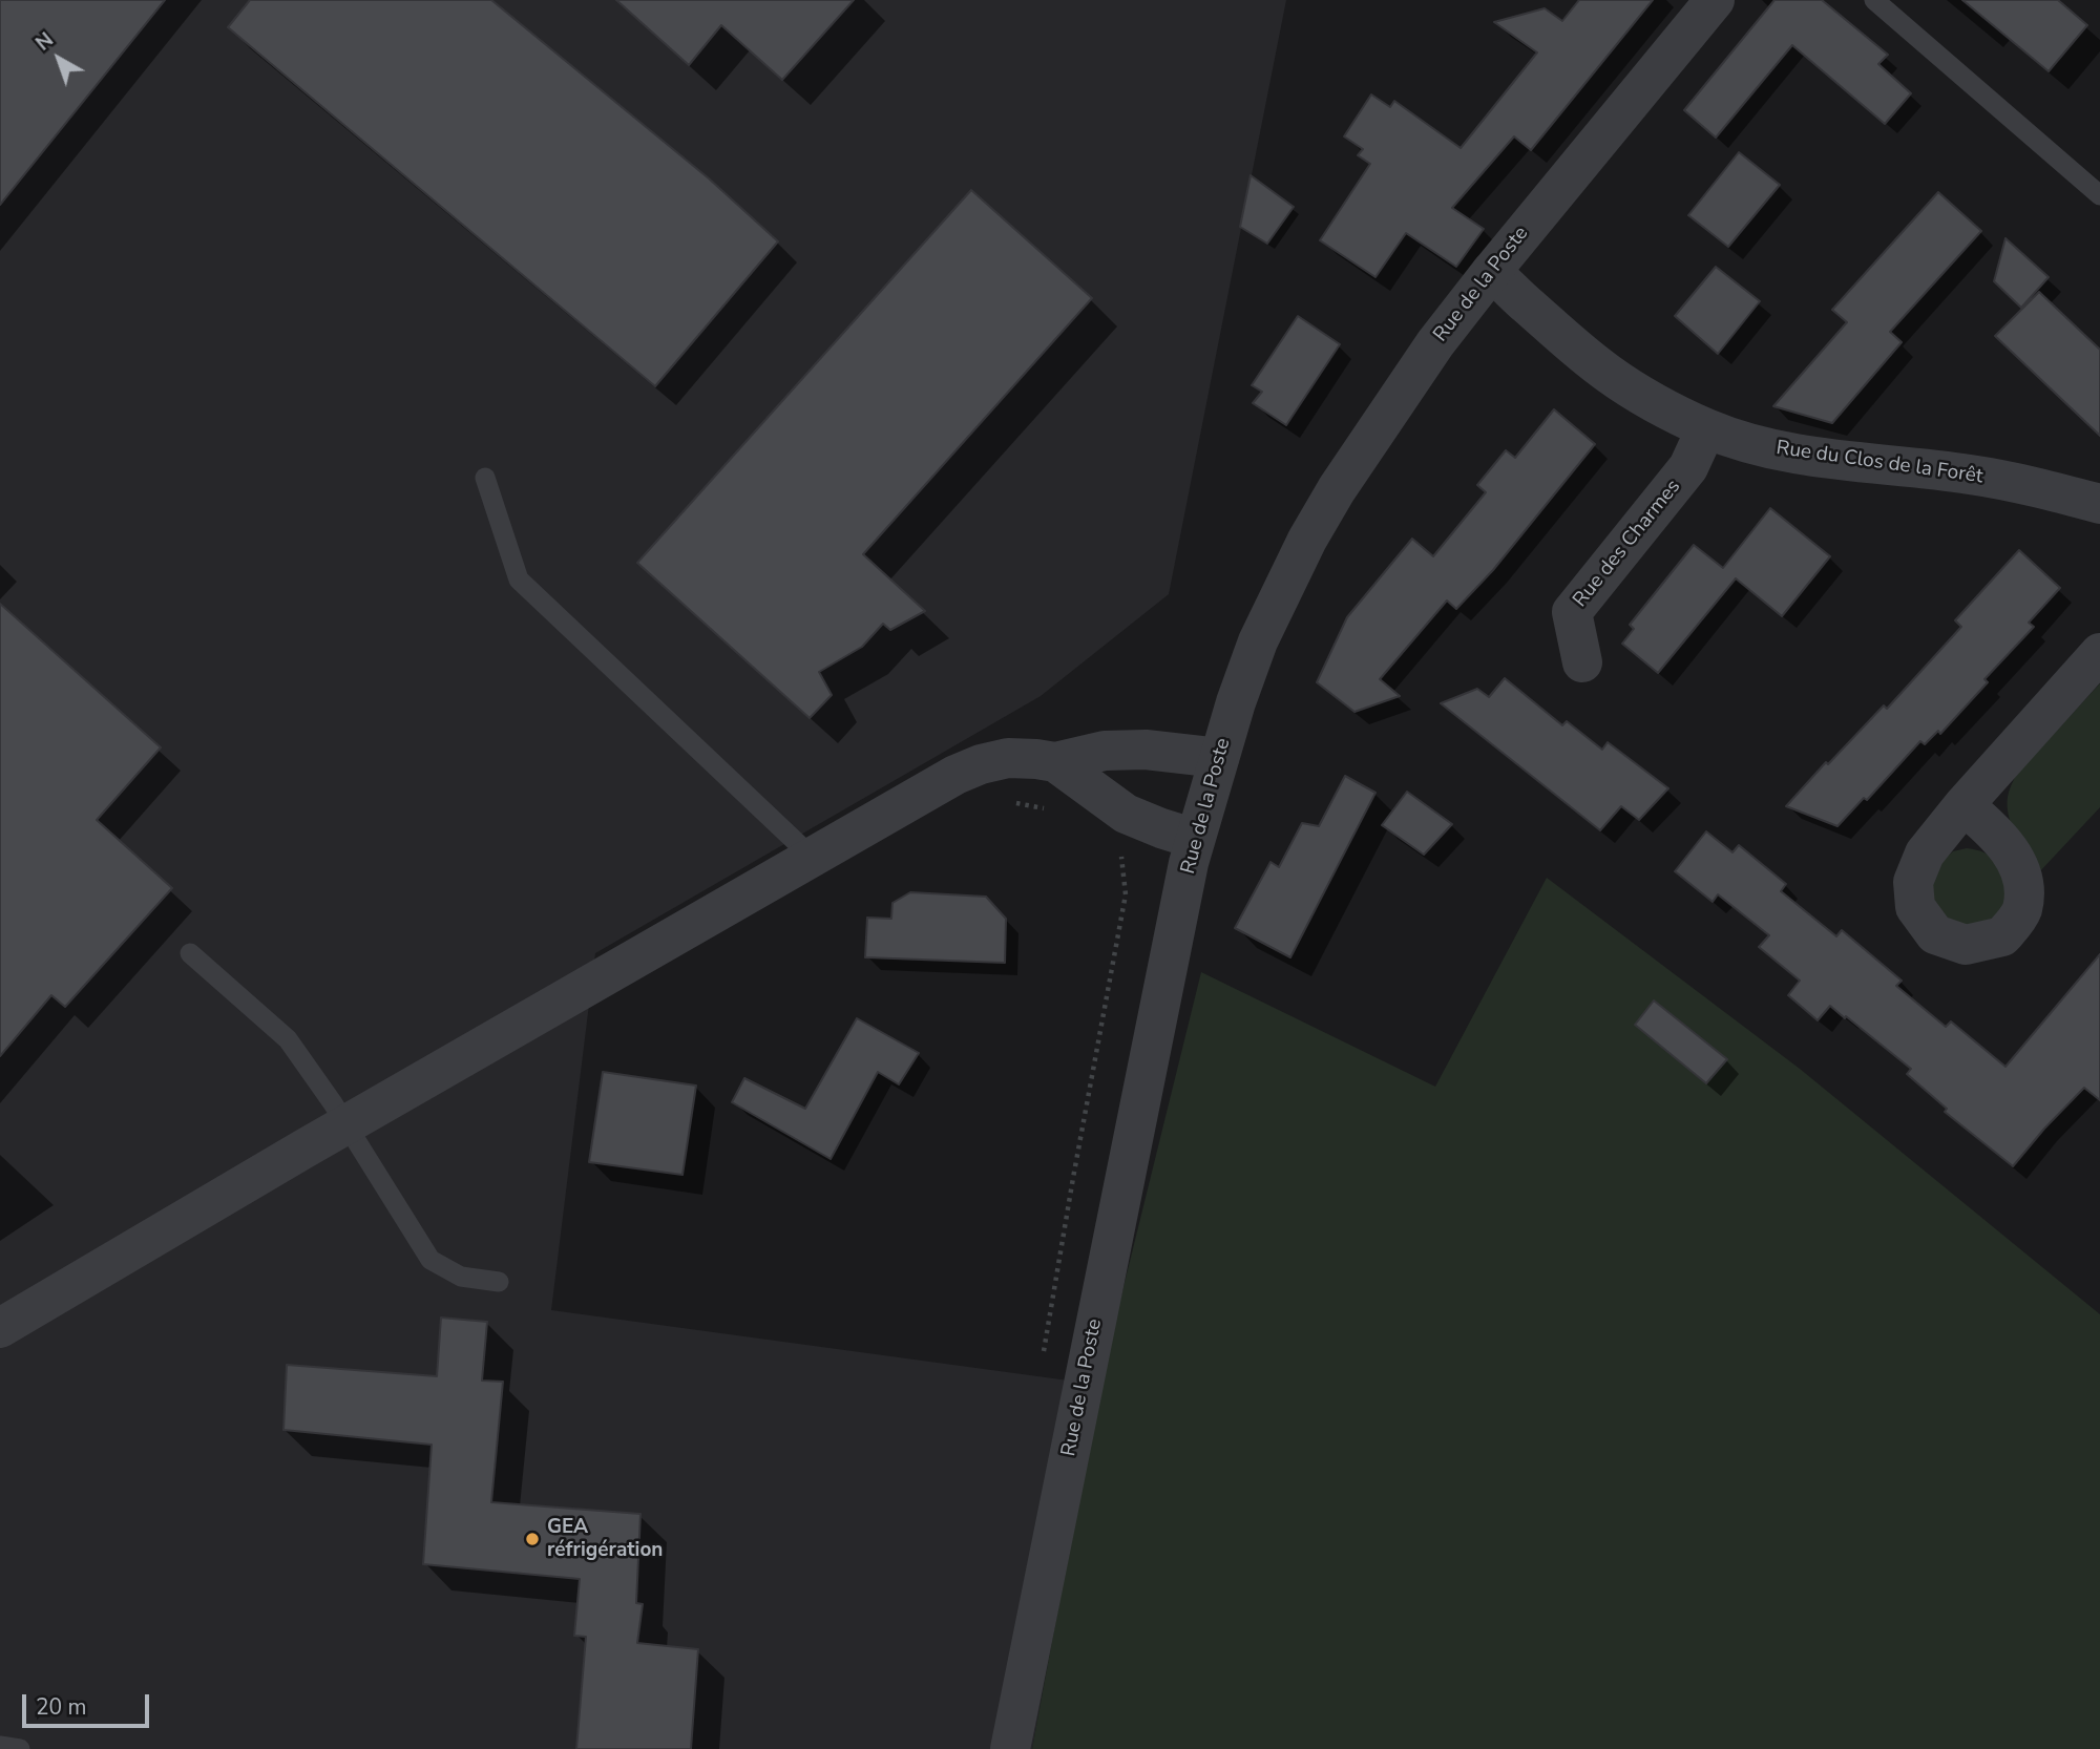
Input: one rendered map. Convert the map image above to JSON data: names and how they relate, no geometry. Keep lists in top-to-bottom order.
{
  "streets": {
    "street": ["Rue de la Poste", "Rue du Clos de la Forêt", "Rue des Charmes"]
  },
  "crossings": [
    ["Rue de la Poste", "Rue du Clos de la Forêt"],
    ["Rue du Clos de la Forêt", "Rue des Charmes"]
  ],
  "places": ["GEA réfrigération"],
  "scale_bar": "20 m",
  "north": "top left"
}
